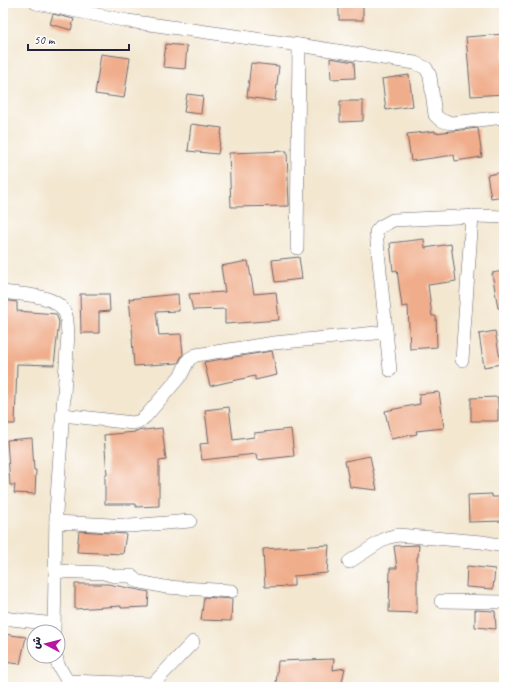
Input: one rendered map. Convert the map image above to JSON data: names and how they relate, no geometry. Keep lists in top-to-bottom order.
{
  "scale_bar": "50 m",
  "north": "left"
}
